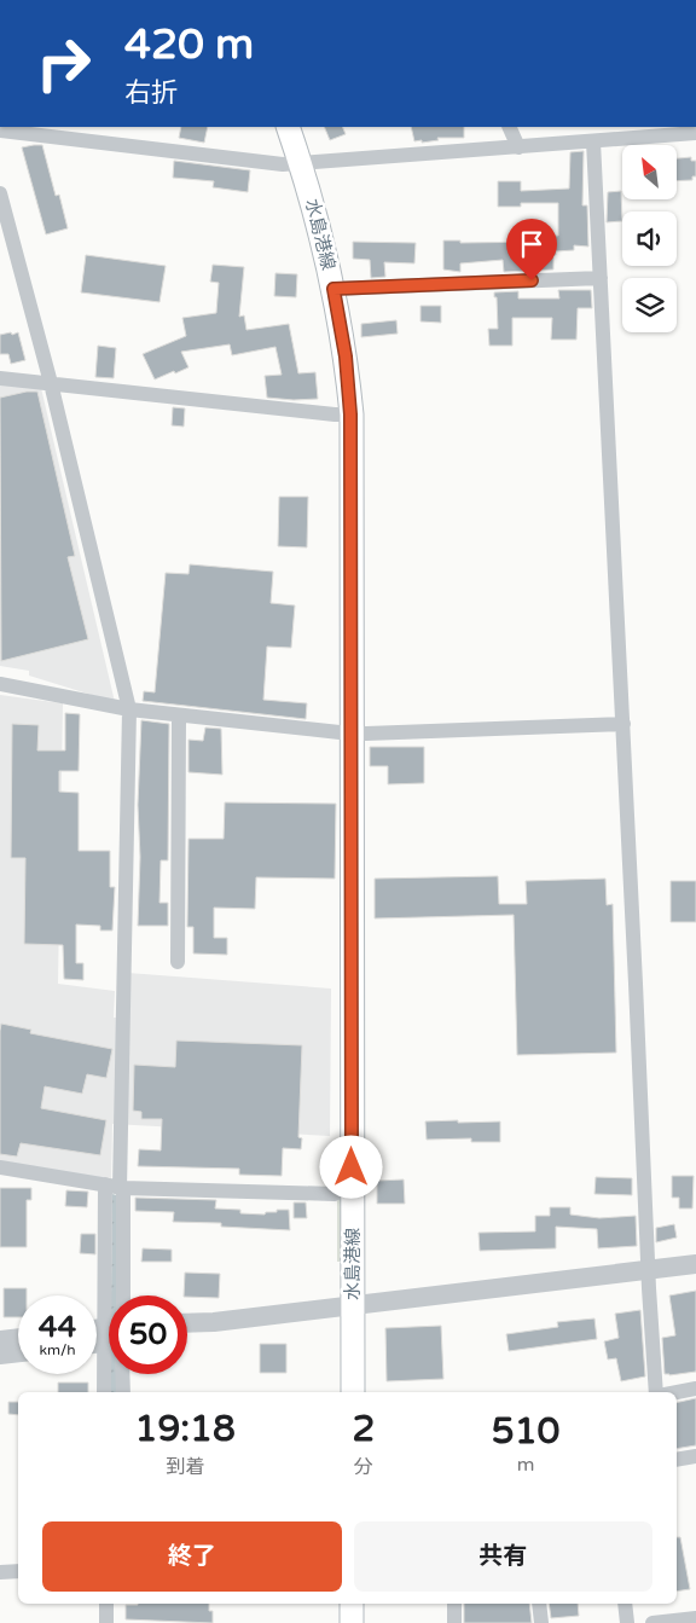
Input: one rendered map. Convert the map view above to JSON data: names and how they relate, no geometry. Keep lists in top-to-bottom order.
{
  "streets": {
    "main road": ["水島港線"]
  },
  "north": "top left",
  "page": {
    "turn": ["420 m", "右折"],
    "speed": "44 km/h",
    "limit": "50",
    "eta": [
      "19:18",
      "到着",
      "2",
      "分",
      "510",
      "m"
    ],
    "buttons": ["終了", "共有"]
  }
}
